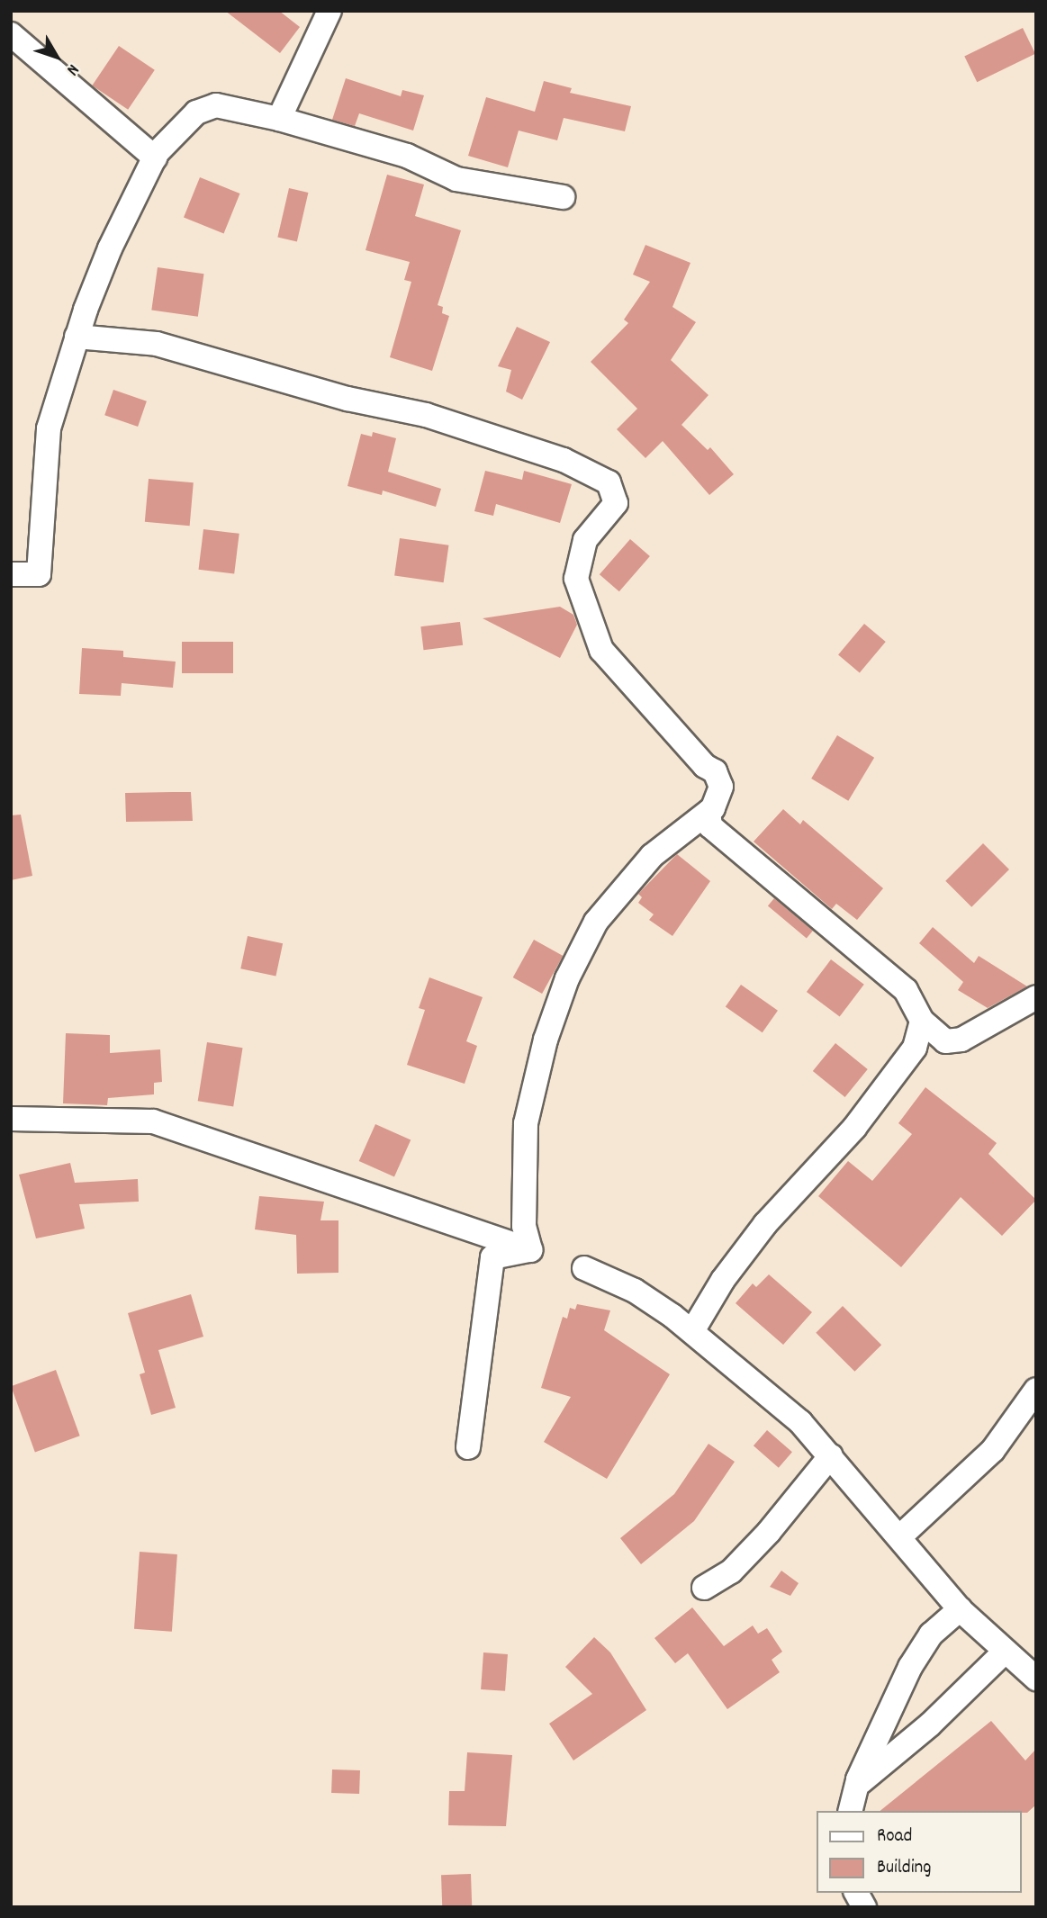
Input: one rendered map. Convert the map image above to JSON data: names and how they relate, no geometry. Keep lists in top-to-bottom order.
{
  "legend": ["Road", "Building"],
  "north": "bottom right"
}
